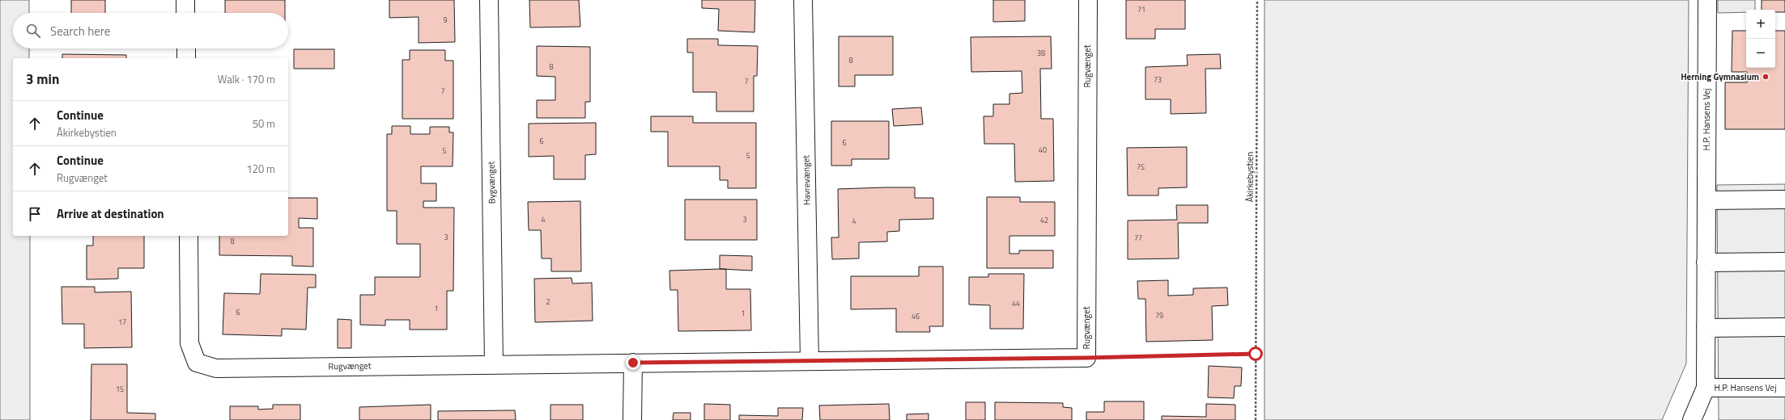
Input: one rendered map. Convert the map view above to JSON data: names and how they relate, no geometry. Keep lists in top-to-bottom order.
{
  "streets": {
    "street": [
      "Rugvænget",
      "H.P. Hansens Vej",
      "Havrevænget",
      "Bygvænget"
    ],
    "path": ["Åkirkebystien"]
  },
  "crossings": [
    ["Rugvænget", "Havrevænget"],
    ["Rugvænget", "Bygvænget"]
  ],
  "places": ["Herning Gymnasium"],
  "house_numbers": [
    "71",
    "9",
    "38",
    "8",
    "8",
    "73",
    "7",
    "7",
    "6",
    "6",
    "40",
    "5",
    "5",
    "75",
    "4",
    "3",
    "42",
    "4",
    "3",
    "77",
    "8",
    "2",
    "44",
    "1",
    "6",
    "1",
    "79",
    "46",
    "17",
    "15"
  ],
  "page": {
    "map_buttons": ["+", "−"],
    "search": "Search here",
    "heading": ["3 min", "Walk · 170 m"],
    "list": [
      ["Continue", "Åkirkebystien", "50 m"],
      ["Continue", "Rugvænget", "120 m"],
      "Arrive at destination"
    ]
  }
}
